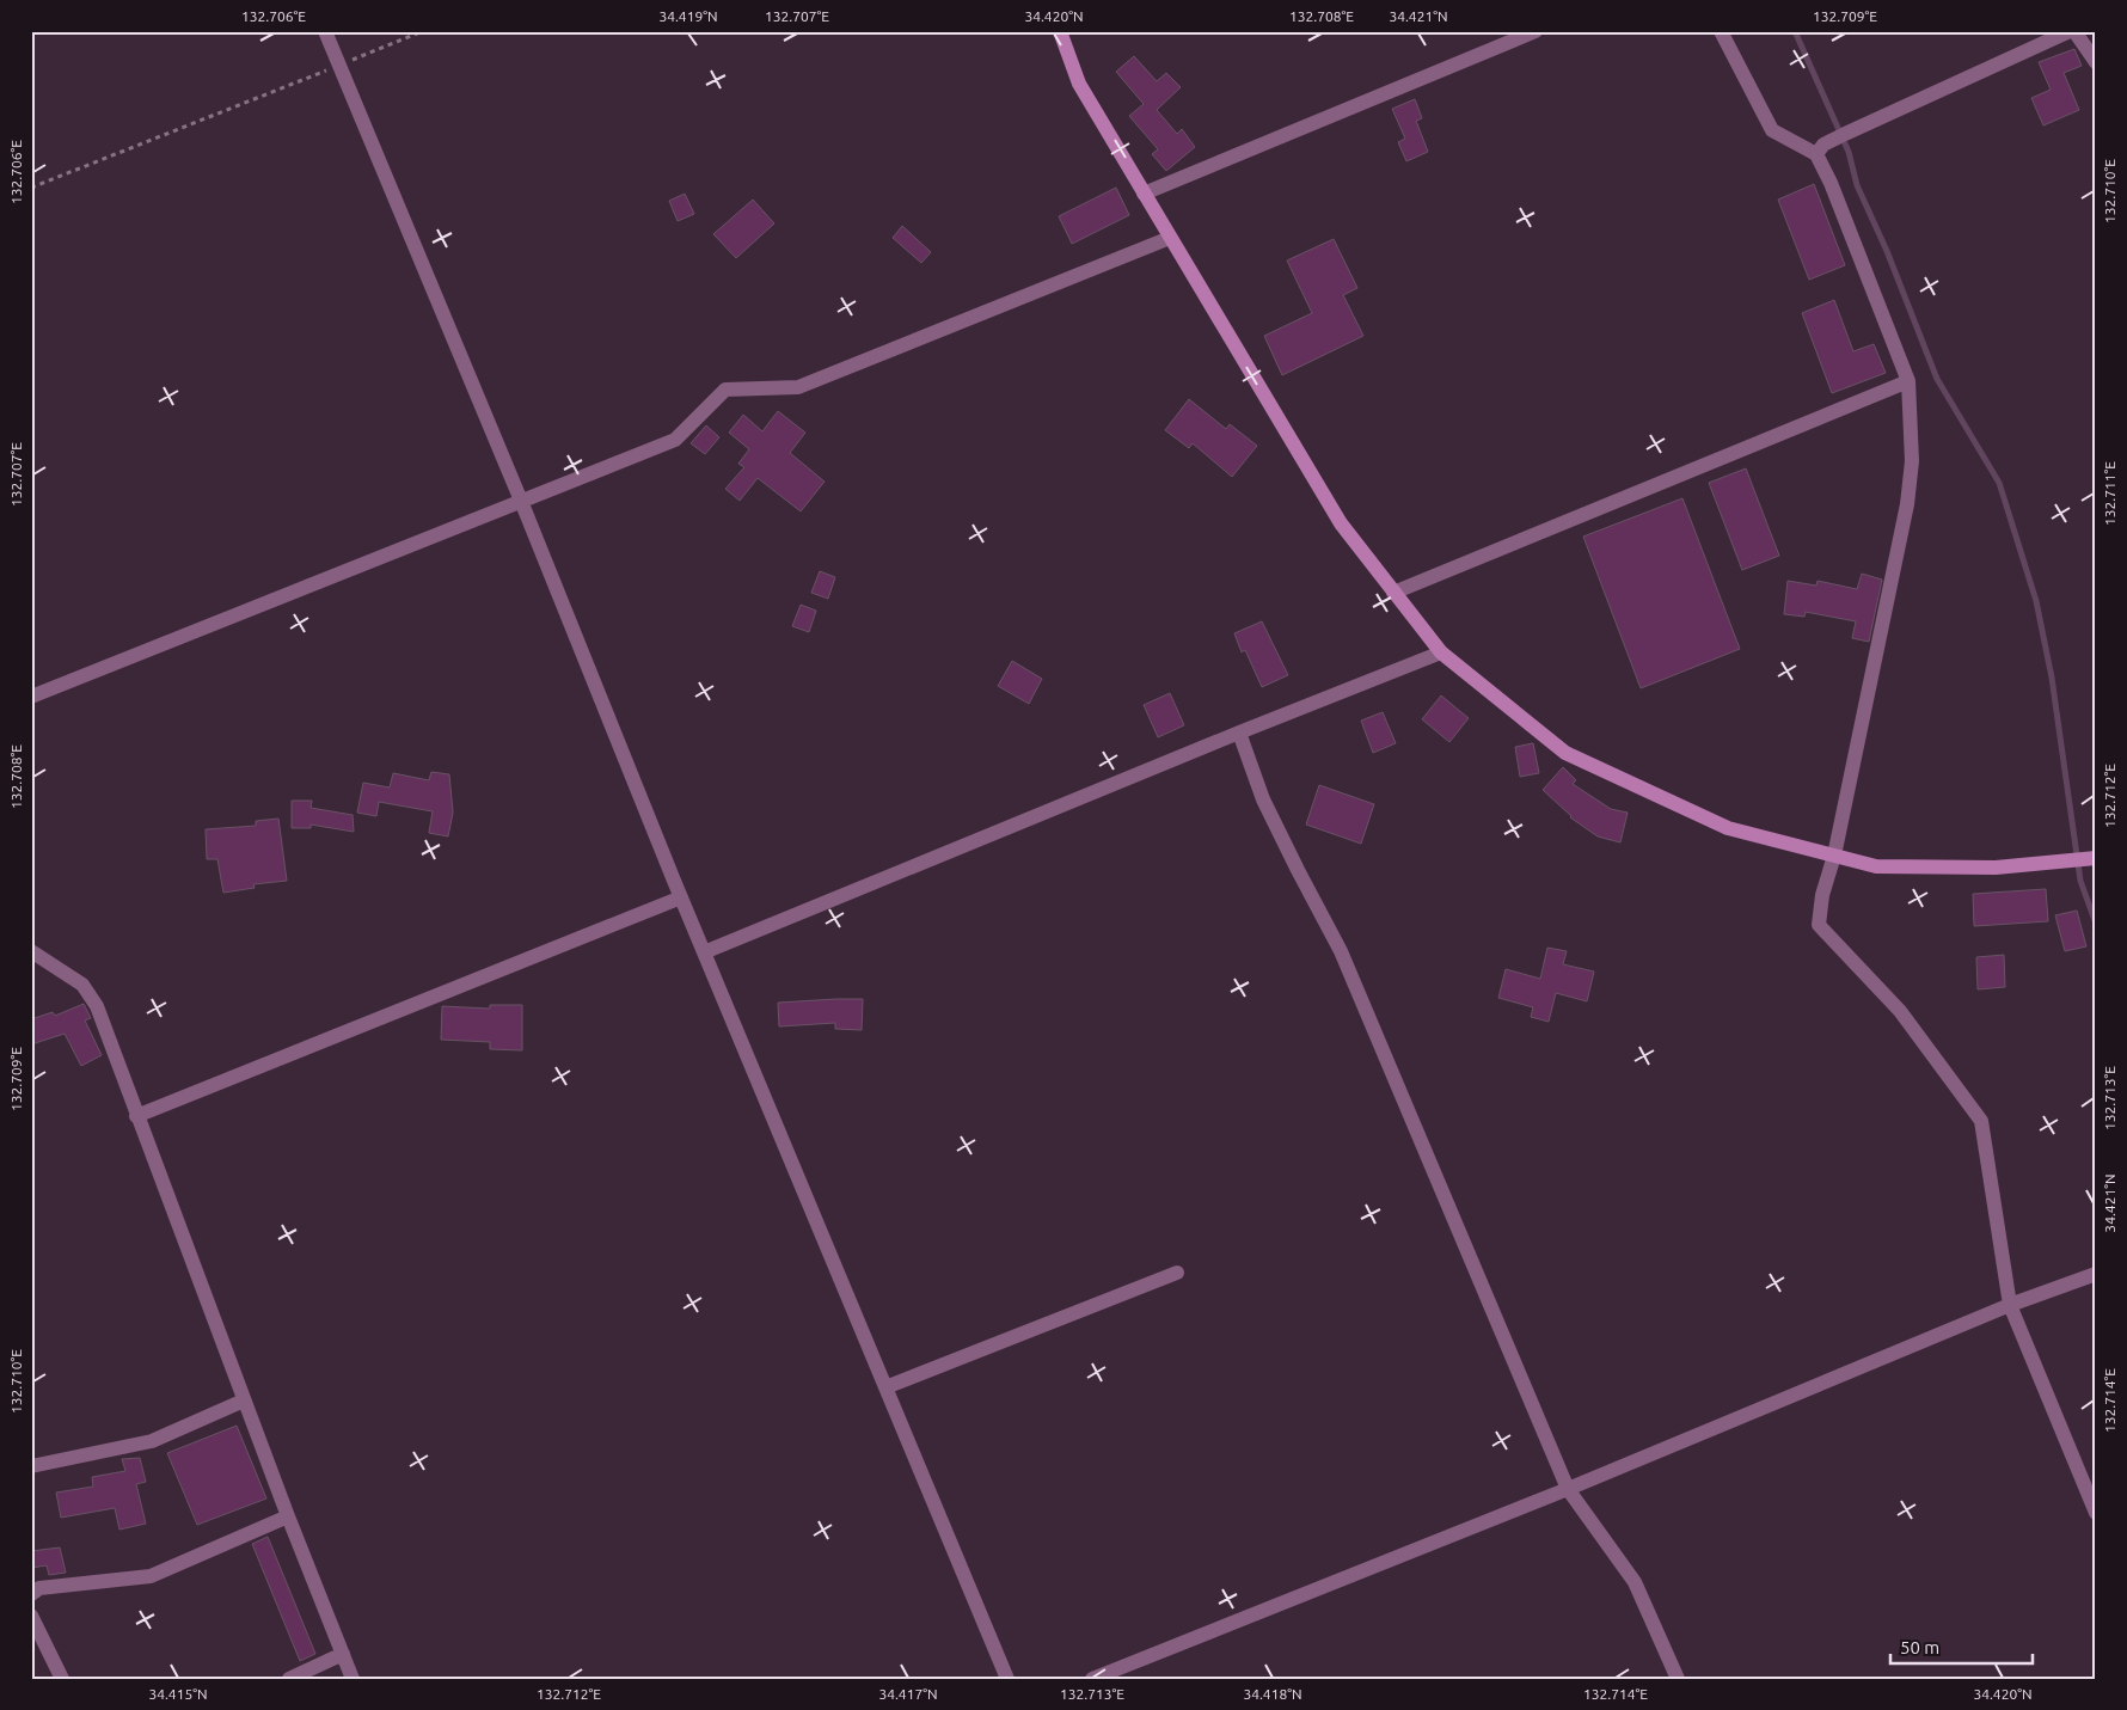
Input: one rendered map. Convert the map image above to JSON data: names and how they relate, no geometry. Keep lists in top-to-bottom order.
{
  "scale_bar": "50 m",
  "coordinates": [
    "132.706°E",
    "34.419°N",
    "132.707°E",
    "34.420°N",
    "132.708°E",
    "34.421°N",
    "132.709°E",
    "132.710°E",
    "132.711°E",
    "132.712°E",
    "132.713°E",
    "132.714°E",
    "34.415°N",
    "34.417°N",
    "34.418°N"
  ]
}
